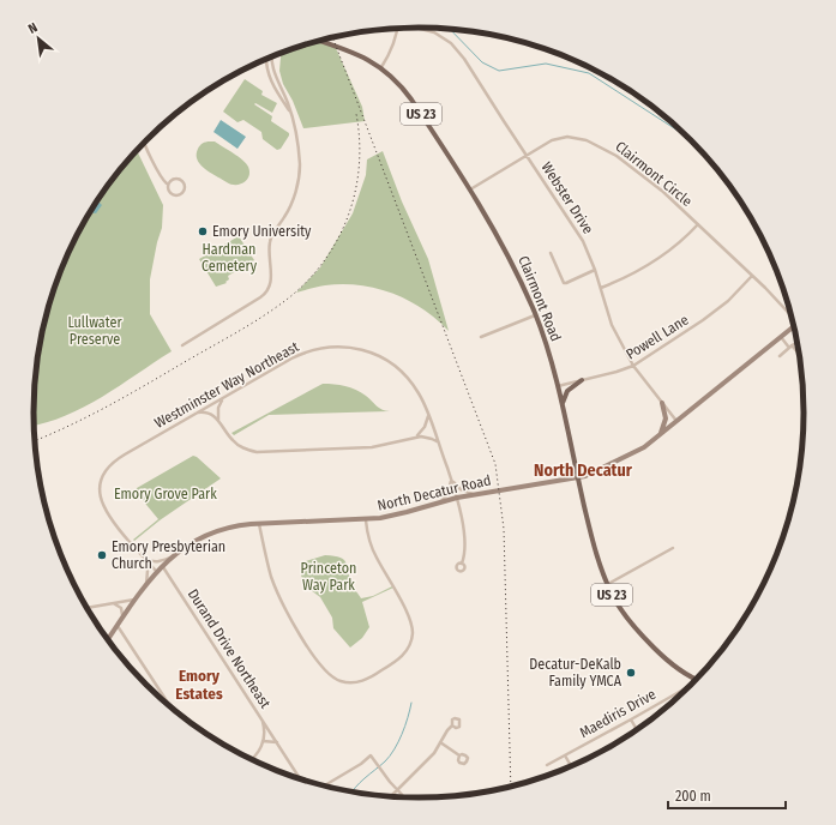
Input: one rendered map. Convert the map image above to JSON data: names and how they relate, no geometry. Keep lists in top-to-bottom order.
{
  "streets": {
    "main road": ["US 23", "Clairmont Road", "North Decatur Road"],
    "street": [
      "Clairmont Circle",
      "Webster Drive",
      "Powell Lane",
      "Westminster Way Northeast",
      "Durand Drive Northeast",
      "Maediris Drive"
    ]
  },
  "crossings": [
    ["Clairmont Circle", "Webster Drive"],
    ["Clairmont Circle", "Clairmont Road"],
    ["Clairmont Circle", "Powell Lane"],
    ["Webster Drive", "Powell Lane"],
    ["Webster Drive", "North Decatur Road"],
    ["Clairmont Road", "Powell Lane"],
    ["Clairmont Road", "North Decatur Road"],
    ["Westminster Way Northeast", "North Decatur Road"],
    ["North Decatur Road", "Durand Drive Northeast"]
  ],
  "districts": ["North Decatur", "Emory Estates"],
  "parks": [
    "Hardman Cemetery",
    "Lullwater Preserve",
    "Emory Grove Park",
    "Princeton Way Park"
  ],
  "places": ["Emory University", "Emory Presbyterian Church", "Decatur-DeKalb Family YMCA"],
  "scale_bar": "200 m",
  "north": "top left"
}
